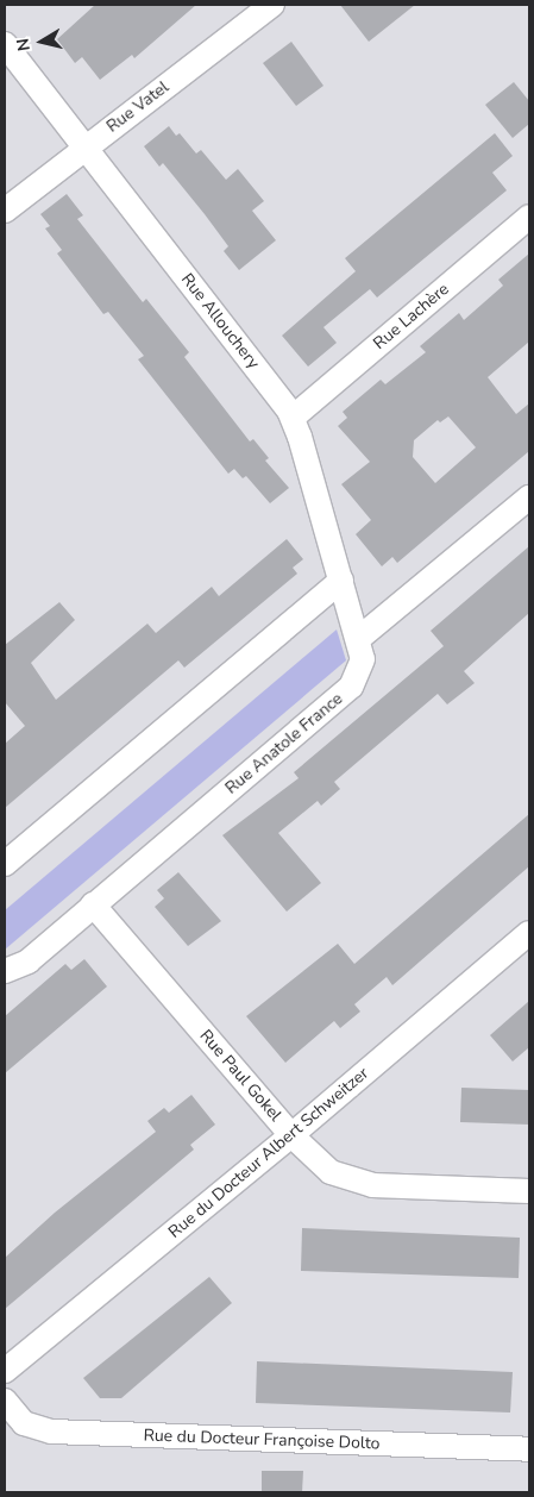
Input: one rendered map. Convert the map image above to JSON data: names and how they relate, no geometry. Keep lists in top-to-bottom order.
{
  "streets": {
    "street": [
      "Rue Vatel",
      "Rue Lachère",
      "Rue Allouchery",
      "Rue Anatole France",
      "Rue Paul Gokel",
      "Rue du Docteur Albert Schweitzer",
      "Rue du Docteur Françoise Dolto"
    ]
  },
  "crossings": [
    ["Rue Vatel", "Rue Allouchery"],
    ["Rue Lachère", "Rue Allouchery"],
    ["Rue Allouchery", "Rue Anatole France"],
    ["Rue Anatole France", "Rue Paul Gokel"],
    ["Rue Paul Gokel", "Rue du Docteur Albert Schweitzer"]
  ],
  "north": "left"
}
